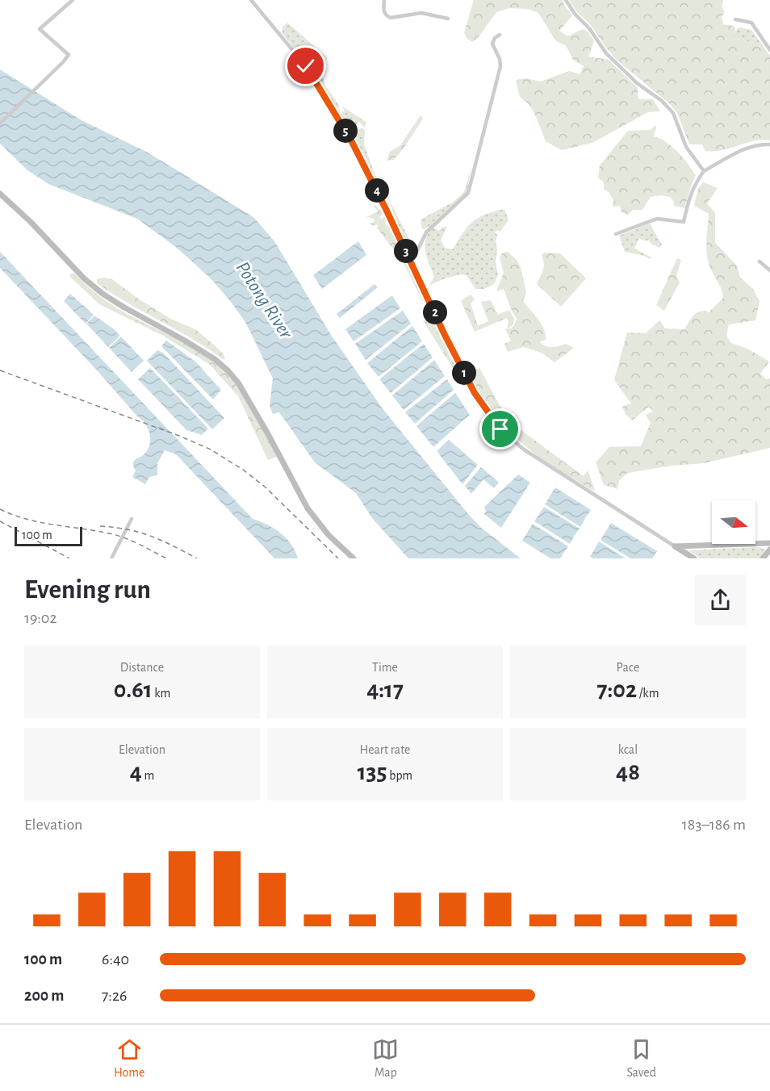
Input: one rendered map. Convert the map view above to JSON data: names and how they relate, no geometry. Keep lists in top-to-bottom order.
{
  "water": ["Potong River"],
  "scale_bar": "100 m",
  "north": "right",
  "page": {
    "pins": [
      "5",
      "4",
      "3",
      "2",
      "1"
    ],
    "scale": "100 m",
    "heading": ["Evening run", "19:02"],
    "stats": [
      ["Distance", "0.61 km"],
      ["Time", "4:17"],
      ["Pace", "7:02 /km"],
      ["Elevation", "4 m"],
      ["Heart rate", "135 bpm"],
      ["kcal", "48"]
    ],
    "chart": ["Elevation", "183–186 m"],
    "list": [
      {
        "name": "100 m",
        "note": "6:40"
      },
      {
        "name": "200 m",
        "note": "7:26"
      }
    ],
    "tabs": ["Home", "Map", "Saved"]
  }
}
